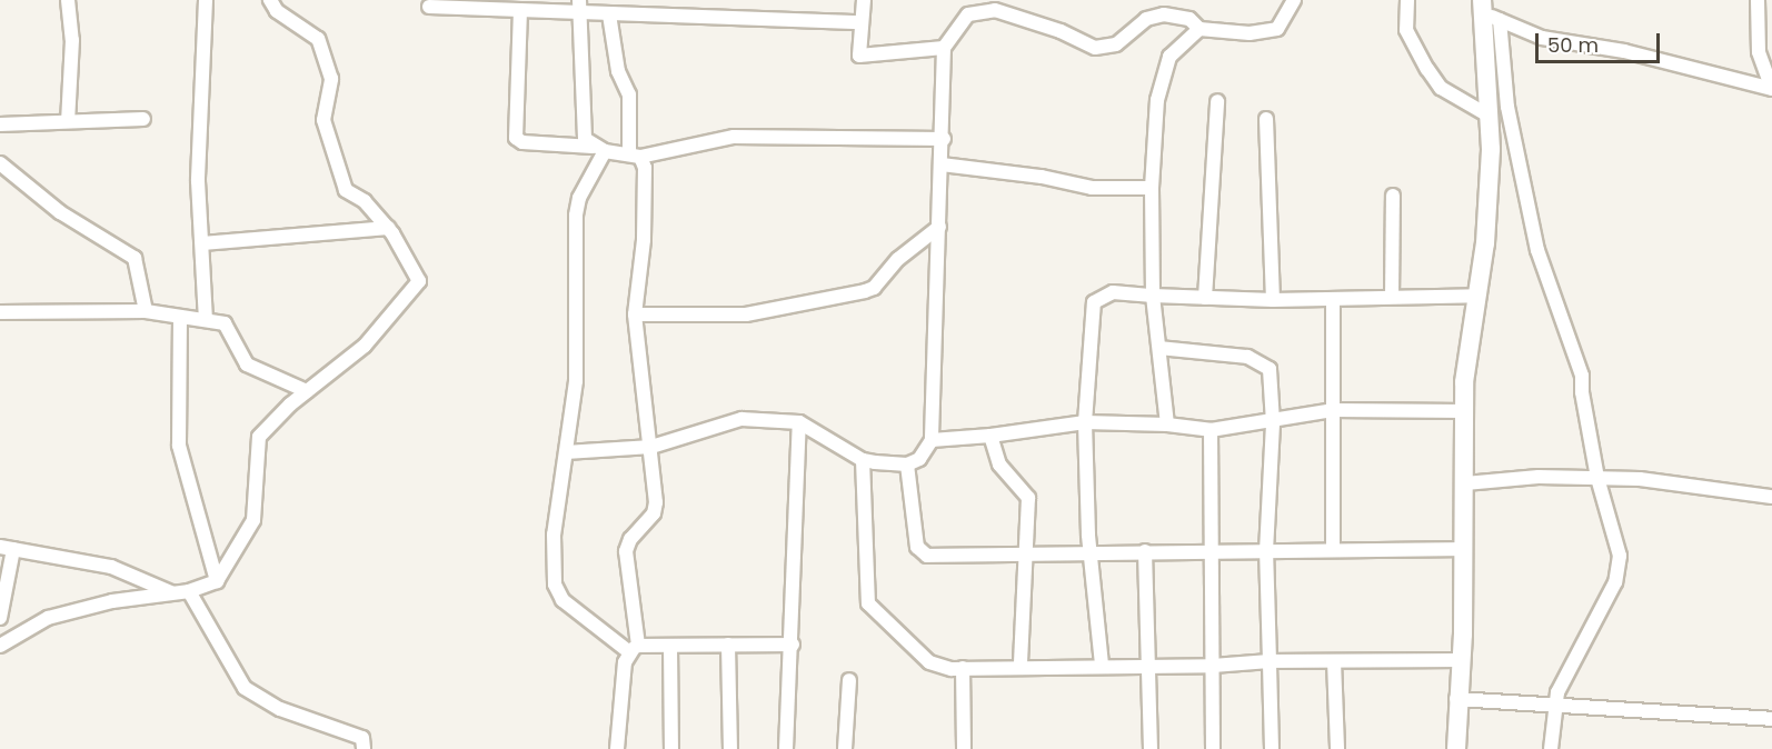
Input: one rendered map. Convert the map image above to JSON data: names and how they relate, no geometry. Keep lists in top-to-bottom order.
{
  "scale_bar": "50 m"
}
